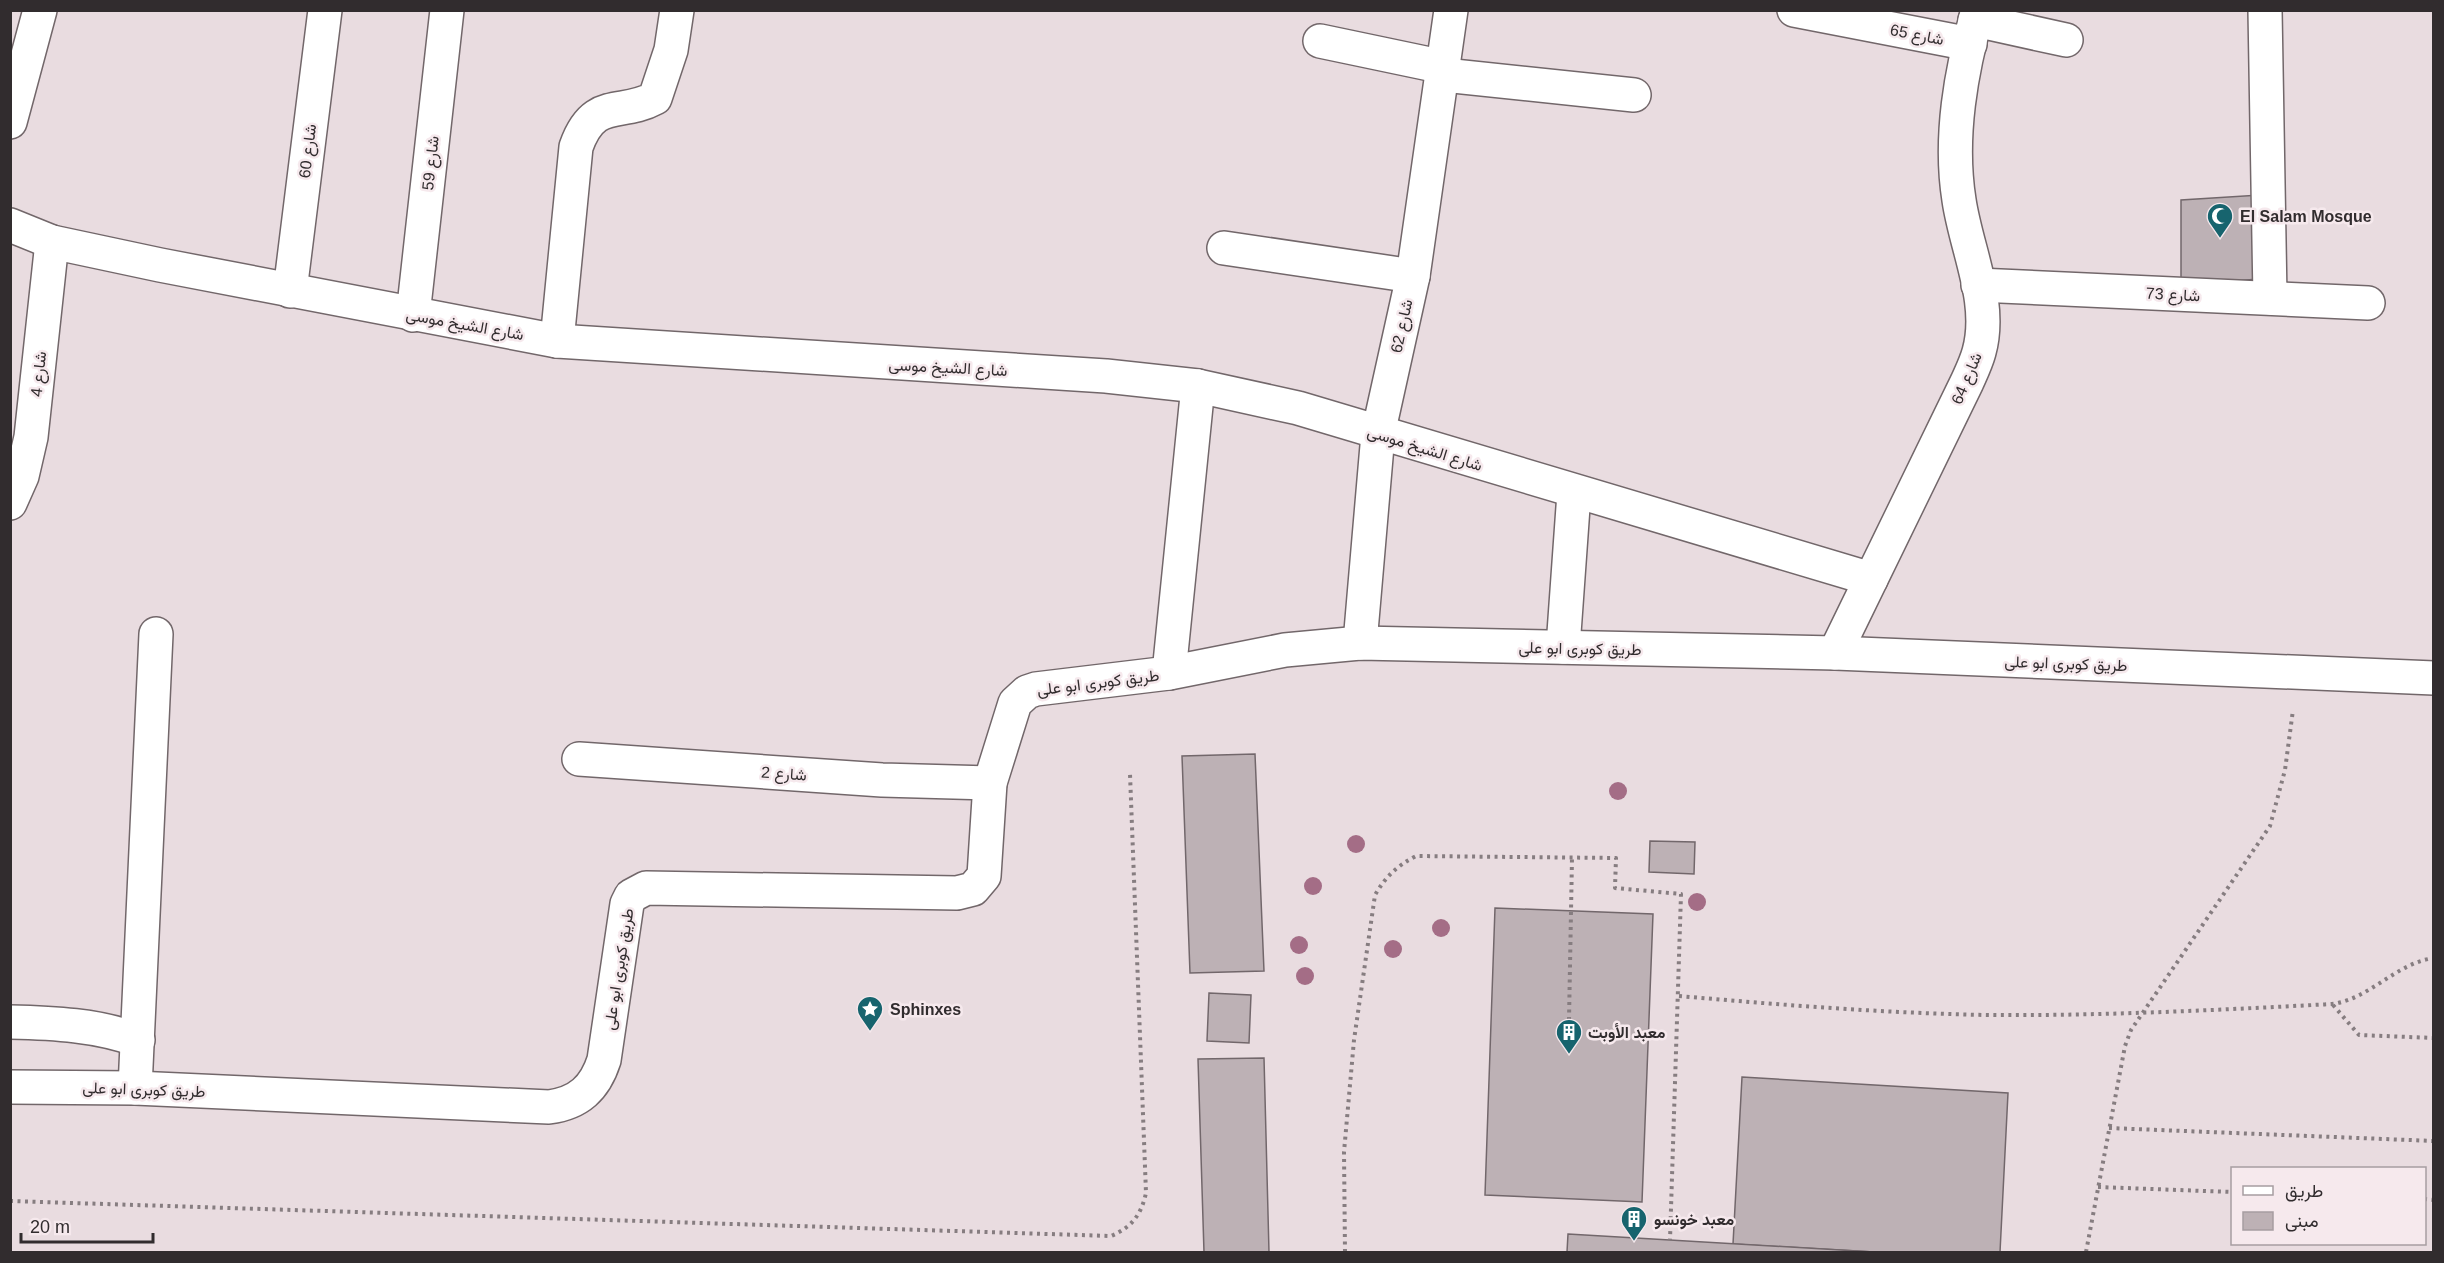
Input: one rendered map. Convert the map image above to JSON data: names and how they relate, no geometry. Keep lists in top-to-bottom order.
{
  "streets": {
    "street": [
      "شارع 65",
      "شارع 60",
      "شارع 59",
      "شارع 73",
      "شارع الشيخ موسى",
      "شارع 62",
      "شارع 4",
      "شارع 64",
      "طريق كوبرى ابو على",
      "شارع 2"
    ]
  },
  "crossings": [
    ["شارع 65", "شارع 64"],
    ["شارع 60", "شارع الشيخ موسى"],
    ["شارع 59", "شارع الشيخ موسى"],
    ["شارع 73", "شارع 64"],
    ["شارع الشيخ موسى", "شارع 62"],
    ["شارع الشيخ موسى", "شارع 4"],
    ["شارع الشيخ موسى", "شارع 64"],
    ["شارع 62", "طريق كوبرى ابو على"],
    ["شارع 64", "طريق كوبرى ابو على"],
    ["طريق كوبرى ابو على", "شارع 2"]
  ],
  "places": {
    "mosque": ["El Salam Mosque"],
    "place": ["Sphinxes"],
    "building": ["معبد الأوبت", "معبد خونسو"]
  },
  "legend": ["طريق", "مبنى"],
  "scale_bar": "20 m"
}
